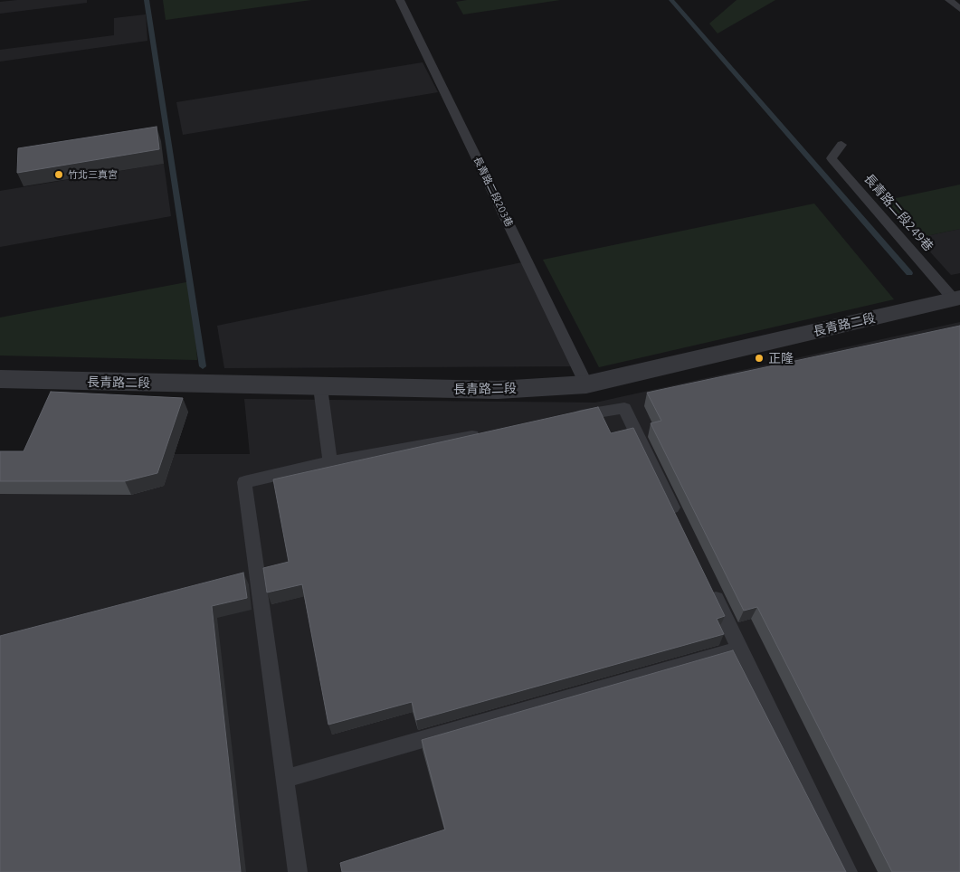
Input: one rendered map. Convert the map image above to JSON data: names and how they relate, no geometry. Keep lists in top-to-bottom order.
{
  "streets": {
    "street": ["長青路二段"],
    "lane": ["長青路二段203巷", "長青路二段249巷"]
  },
  "crossings": [
    ["長青路二段203巷", "長青路二段"],
    ["長青路二段249巷", "長青路二段"]
  ],
  "places": ["竹北三真宮", "正隆"]
}
